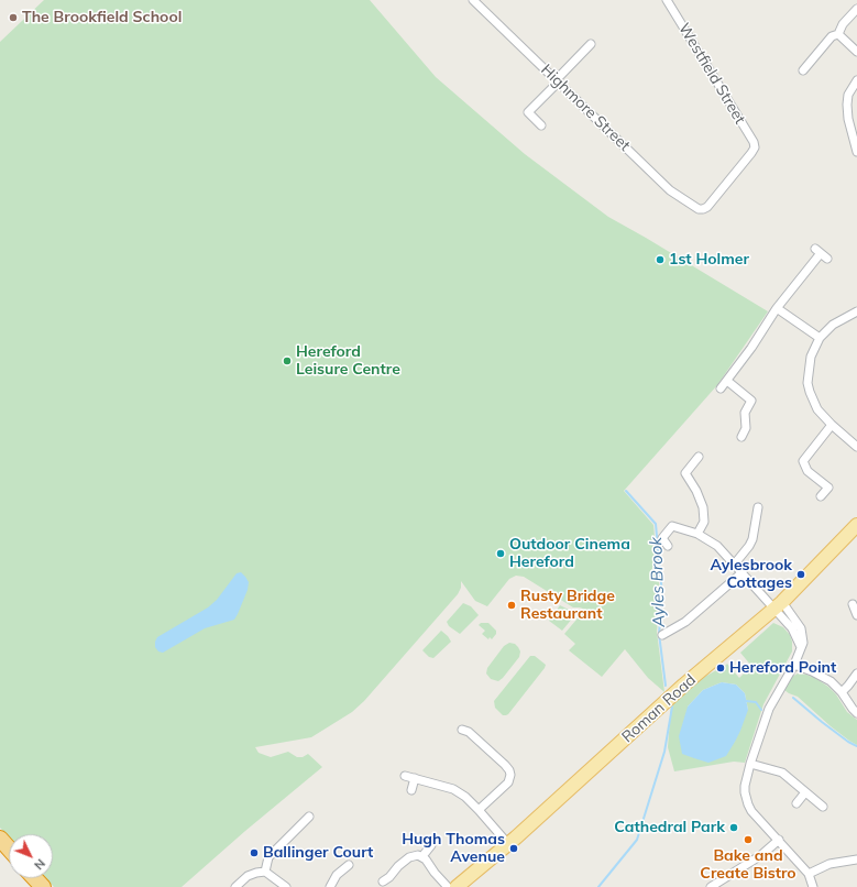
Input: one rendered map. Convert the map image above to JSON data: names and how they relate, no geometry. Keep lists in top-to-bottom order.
{
  "streets": {
    "main road": ["Roman Road"],
    "street": ["Westfield Street", "Highmore Street"]
  },
  "crossings": [
    ["Westfield Street", "Highmore Street"]
  ],
  "water": ["Ayles Brook"],
  "places": [
    "The Brookfield School",
    "1st Holmer",
    "Hereford Leisure Centre",
    "Outdoor Cinema Hereford",
    "Aylesbrook Cottages",
    "Rusty Bridge Restaurant",
    "Hereford Point",
    "Cathedral Park",
    "Bake and Create Bistro",
    "Hugh Thomas Avenue",
    "Ballinger Court"
  ],
  "north": "bottom right"
}
